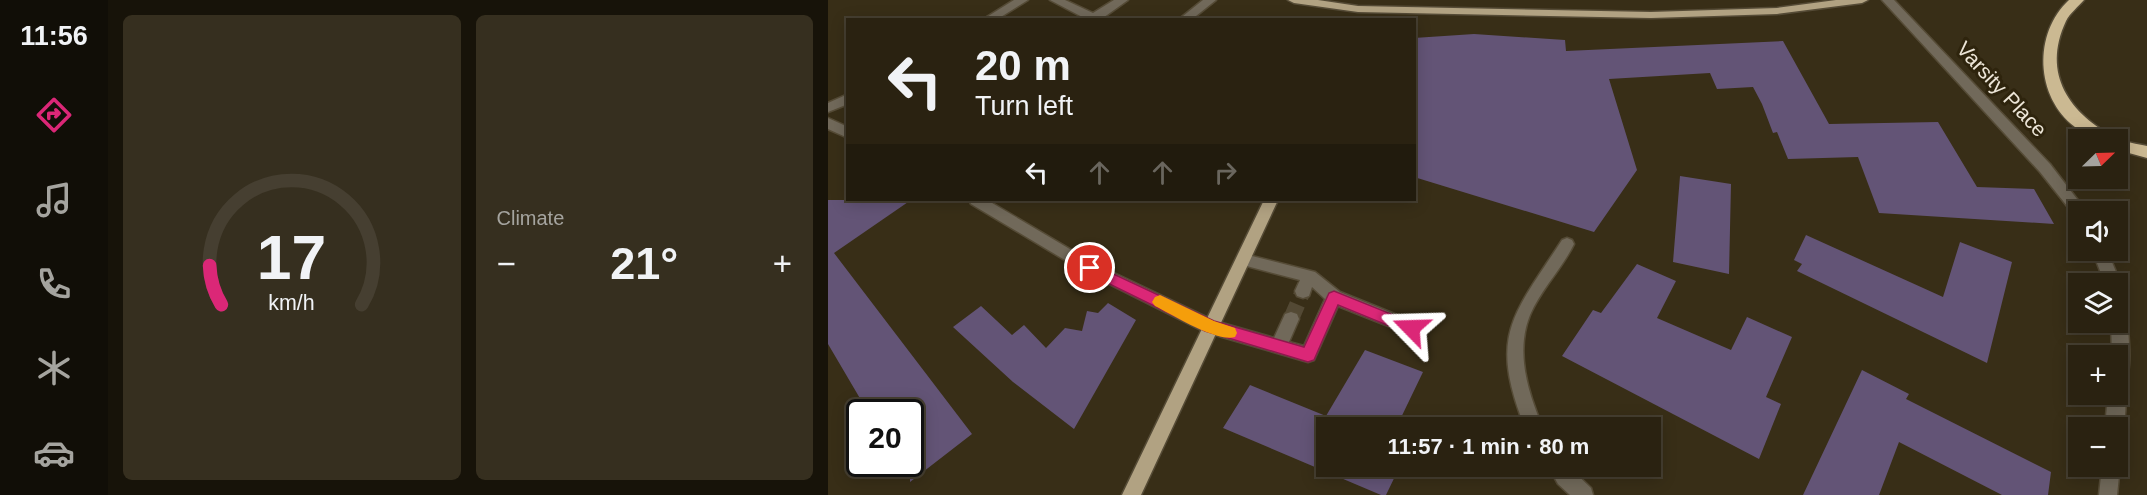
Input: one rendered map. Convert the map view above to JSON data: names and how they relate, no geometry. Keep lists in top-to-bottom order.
{
  "streets": {
    "street": ["Varsity Place"]
  },
  "north": "top right",
  "page": {
    "tabs": "11:56",
    "tile": "Climate",
    "turn": ["20 m", "Turn left"],
    "map_buttons": ["+", "−"],
    "heat": ["−", "21°", "+"],
    "limit": "20",
    "trip": "11:57 · 1 min · 80 m",
    "gauge": ["17", "km/h"]
  }
}
